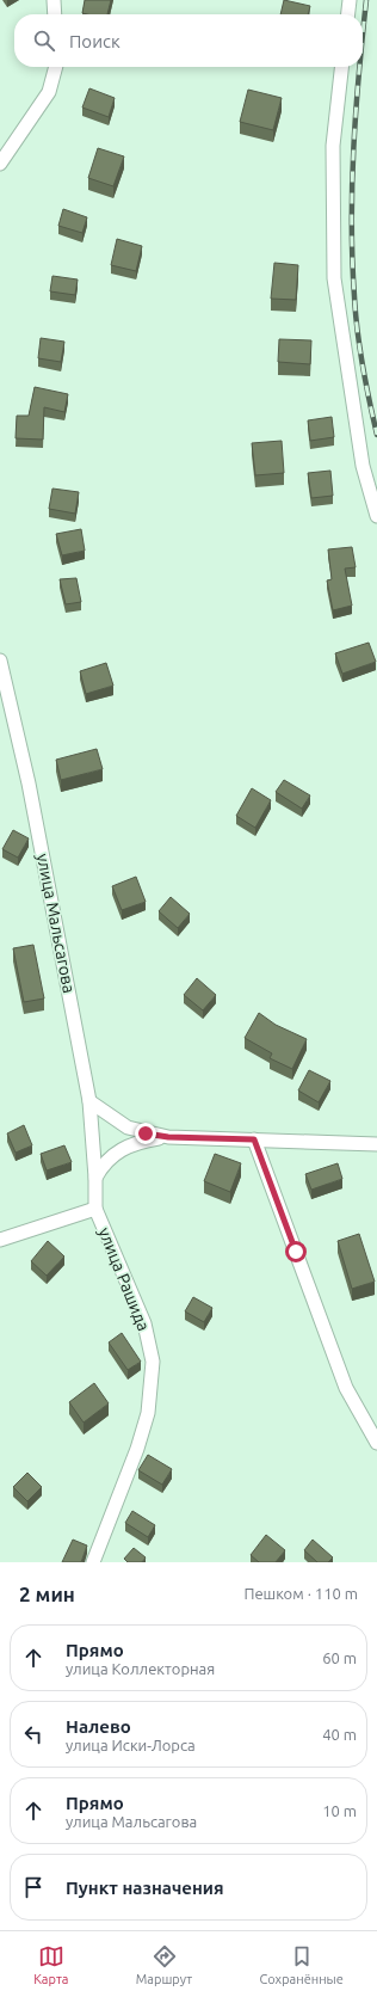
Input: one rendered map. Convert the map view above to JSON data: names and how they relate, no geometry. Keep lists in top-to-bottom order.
{
  "streets": {
    "street": ["улица Мальсагова", "улица Рашида"]
  },
  "crossings": [
    ["улица Мальсагова", "улица Рашида"]
  ],
  "page": {
    "search": "Поиск",
    "heading": ["2 мин", "Пешком · 110 m"],
    "list": [
      ["Прямо", "улица Коллекторная", "60 m"],
      ["Налево", "улица Иски-Лорса", "40 m"],
      ["Прямо", "улица Мальсагова", "10 m"],
      "Пункт назначения"
    ],
    "nav": ["Карта", "Маршрут", "Сохранённые"]
  }
}
